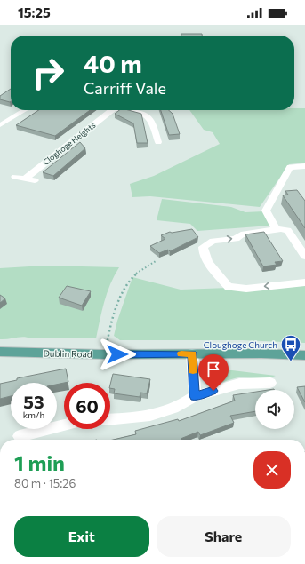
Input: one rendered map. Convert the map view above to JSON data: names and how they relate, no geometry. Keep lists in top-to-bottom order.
{
  "streets": {
    "main road": ["Dublin Road"],
    "street": ["Cloghoge Heights"]
  },
  "places": {
    "bus stop": ["Cloughoge Church"]
  },
  "page": {
    "status": "15:25",
    "turn": ["40 m", "Carriff Vale"],
    "speed": "53 km/h",
    "limit": "60",
    "heading": ["1 min", "80 m · 15:26"],
    "buttons": ["Exit", "Share"]
  }
}
